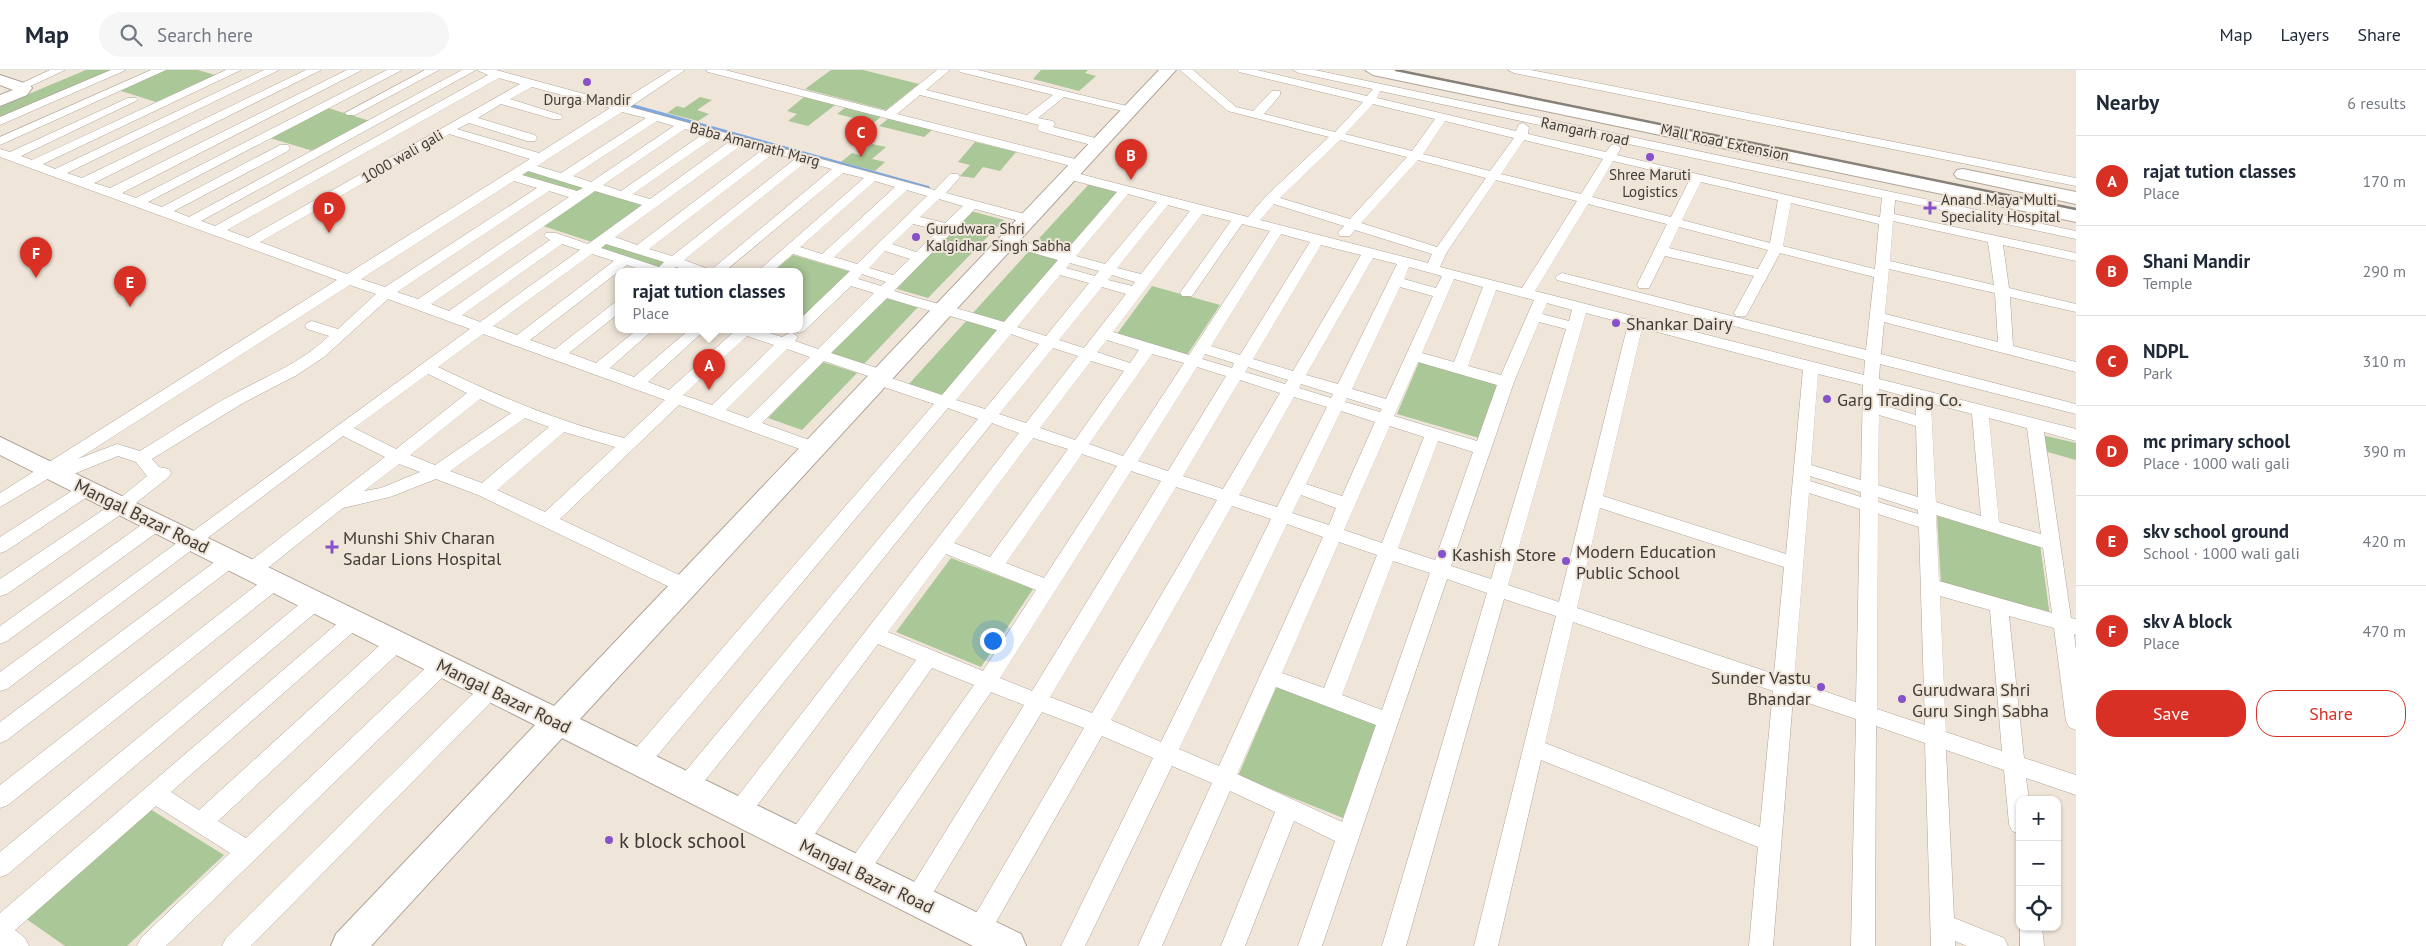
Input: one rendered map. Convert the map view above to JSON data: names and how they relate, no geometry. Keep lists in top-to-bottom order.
{
  "streets": {
    "street": [
      "Ramgarh road",
      "Mall Road Extension",
      "Baba Amarnath Marg",
      "1000 wali gali",
      "Mangal Bazar Road"
    ]
  },
  "crossings": [
    ["Ramgarh road", "Mall Road Extension"],
    ["Baba Amarnath Marg", "1000 wali gali"]
  ],
  "places": {
    "other": [
      "Durga Mandir",
      "Shree Maruti Logistics",
      "Gurudwara Shri Kalgidhar Singh Sabha",
      "Shankar Dairy",
      "Garg Trading Co.",
      "Kashish Store",
      "Modern Education Public School",
      "Sunder Vastu Bhandar",
      "Gurudwara Shri Guru Singh Sabha",
      "k block school"
    ],
    "health": ["Anand Maya Multi Speciality Hospital", "Munshi Shiv Charan Sadar Lions Hospital"]
  },
  "page": {
    "header": "Map",
    "search": "Search here",
    "nav": ["Map", "Layers", "Share"],
    "heading": ["Nearby", "6 results"],
    "pins": [
      "C",
      "B",
      "D",
      "F",
      "E",
      "A"
    ],
    "list": [
      {
        "mark": "A",
        "name": "rajat tution classes",
        "note": "Place",
        "value": "170 m"
      },
      {
        "mark": "B",
        "name": "Shani Mandir",
        "note": "Temple",
        "value": "290 m"
      },
      {
        "mark": "C",
        "name": "NDPL",
        "note": "Park",
        "value": "310 m"
      },
      {
        "mark": "D",
        "name": "mc primary school",
        "note": "Place · 1000 wali gali",
        "value": "390 m"
      },
      {
        "mark": "E",
        "name": "skv school ground",
        "note": "School · 1000 wali gali",
        "value": "420 m"
      },
      {
        "mark": "F",
        "name": "skv A block",
        "note": "Place",
        "value": "470 m"
      }
    ],
    "popup": ["rajat tution classes", "Place"],
    "buttons": ["Save", "Share"],
    "map_buttons": ["+", "−"]
  }
}
